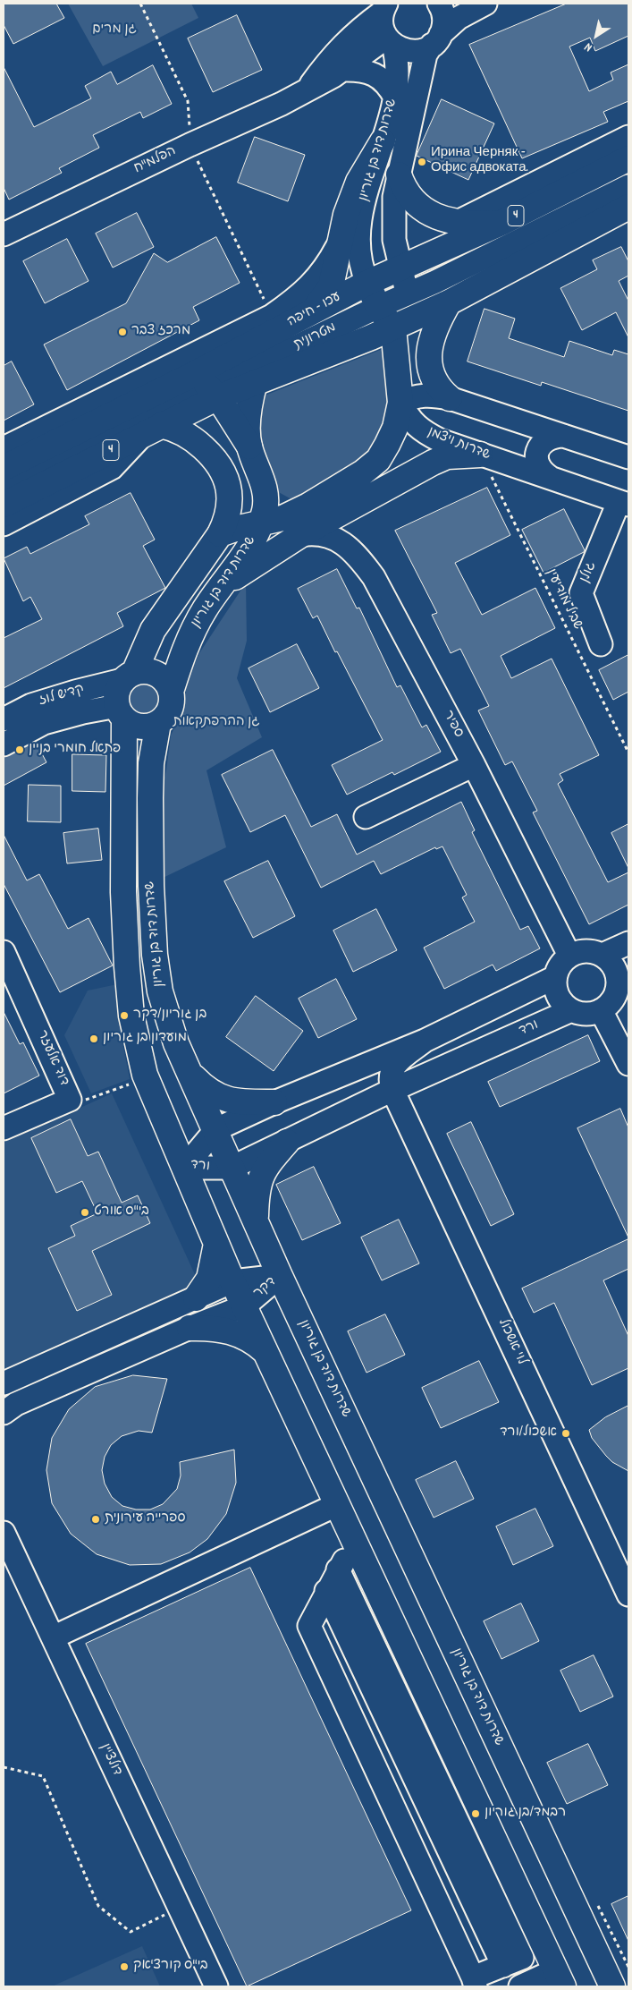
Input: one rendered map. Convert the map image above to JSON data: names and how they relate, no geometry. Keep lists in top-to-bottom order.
{
  "streets": {
    "main road": ["שדרות דוד בן גוריון", "4", "עכו - חיפה"],
    "street": [
      "הפלמ\"ח",
      "מטרונית",
      "שדרות ויצמן",
      "גולן",
      "קדיש לוז",
      "ספיר",
      "ורד",
      "דוד אלעזר",
      "דקר",
      "לוי אשכול",
      "דולצ'ין"
    ],
    "path": ["שביל מודיעין"]
  },
  "crossings": [
    ["שדרות דוד בן גוריון", "הפלמ\"ח"],
    ["שדרות דוד בן גוריון", "עכו - חיפה"],
    ["שדרות דוד בן גוריון", "מטרונית"],
    ["שדרות דוד בן גוריון", "שדרות ויצמן"],
    ["שדרות דוד בן גוריון", "קדיש לוז"],
    ["שדרות דוד בן גוריון", "ורד"],
    ["שדרות דוד בן גוריון", "דקר"],
    ["עכו - חיפה", "מטרונית"],
    ["שדרות ויצמן", "גולן"],
    ["שדרות ויצמן", "שביל מודיעין"],
    ["ספיר", "ורד"],
    ["ורד", "לוי אשכול"]
  ],
  "parks": ["גן מרים", "גן ההרפתקאות"],
  "places": [
    "Ирина Черняк - Офис адвоката.",
    "מרכז צבר",
    "פתאל חומרי בניין",
    "בן גוריון/דקר",
    "מועדון בן גוריון",
    "בי\"ס אורט",
    "אשכול/ורד",
    "ספרייה עירונית",
    "רבמד/בן גוריון",
    "בי\"ס קורצ'אק"
  ],
  "north": "bottom left"
}
